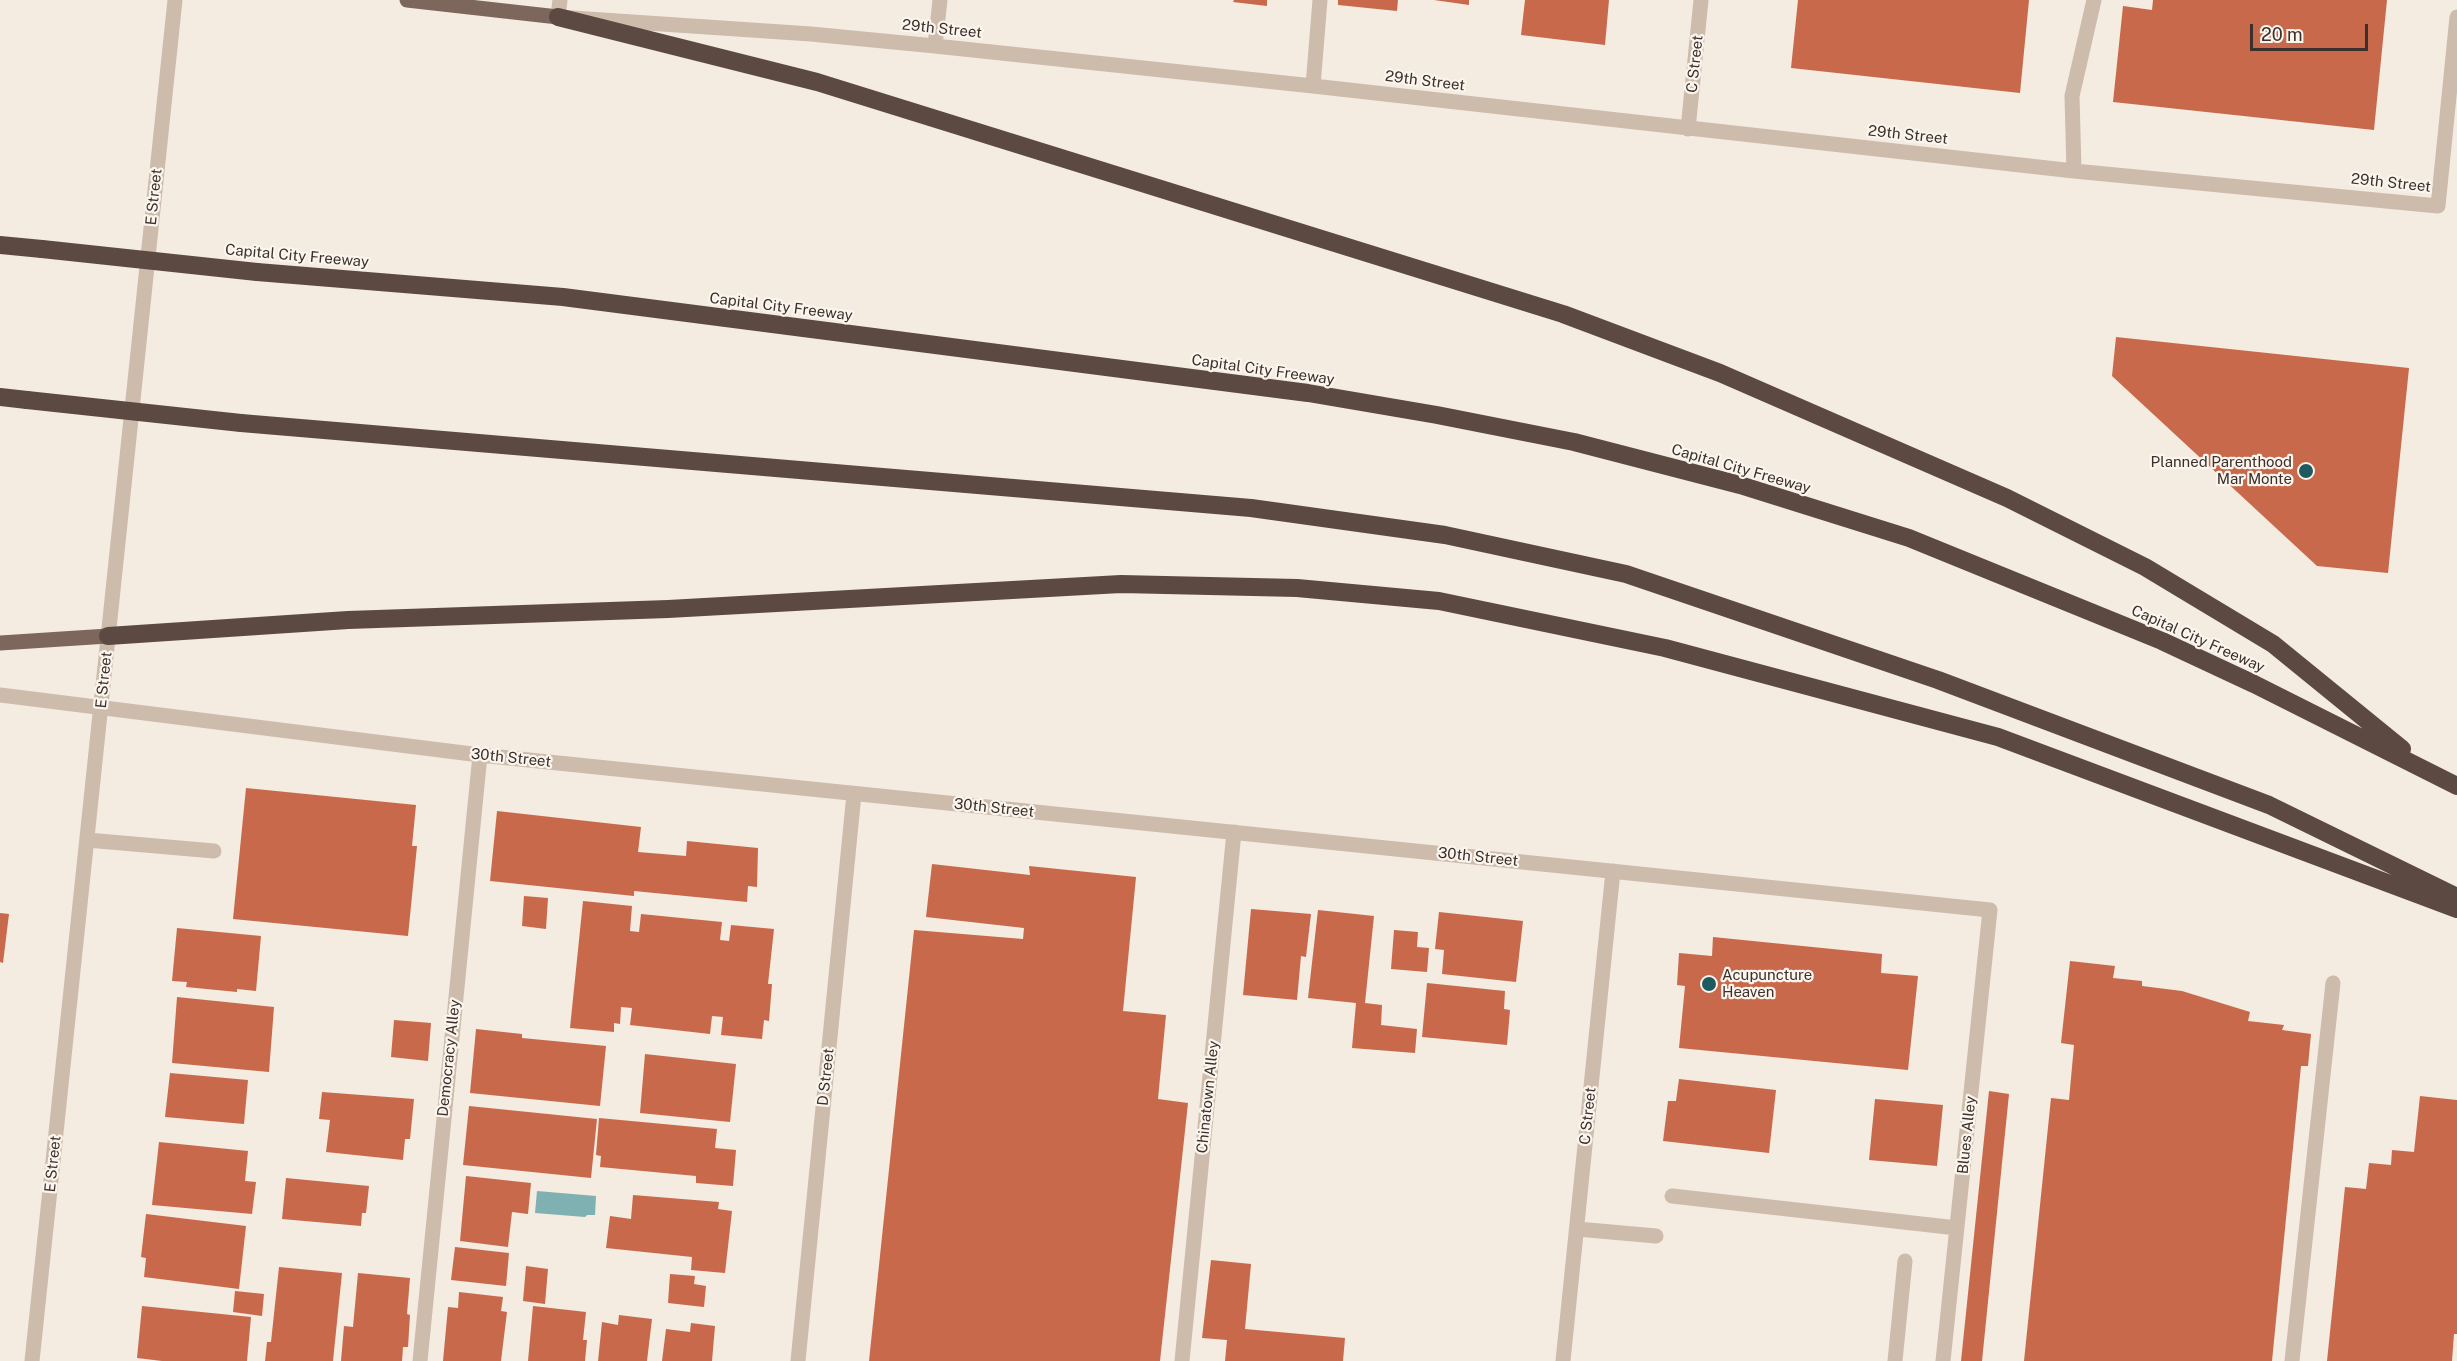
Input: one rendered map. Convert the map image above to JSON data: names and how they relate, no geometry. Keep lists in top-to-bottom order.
{
  "streets": {
    "highway": ["Capital City Freeway"],
    "main road": ["29th Street"],
    "street": [
      "C Street",
      "E Street",
      "30th Street",
      "Democracy Alley",
      "D Street",
      "Chinatown Alley",
      "Blues Alley"
    ]
  },
  "crossings": [
    ["29th Street", "C Street"],
    ["C Street", "30th Street"],
    ["E Street", "30th Street"],
    ["30th Street", "Democracy Alley"],
    ["30th Street", "D Street"],
    ["30th Street", "Chinatown Alley"],
    ["30th Street", "Blues Alley"]
  ],
  "places": ["Planned Parenthood Mar Monte", "Acupuncture Heaven"],
  "scale_bar": "20 m"
}
